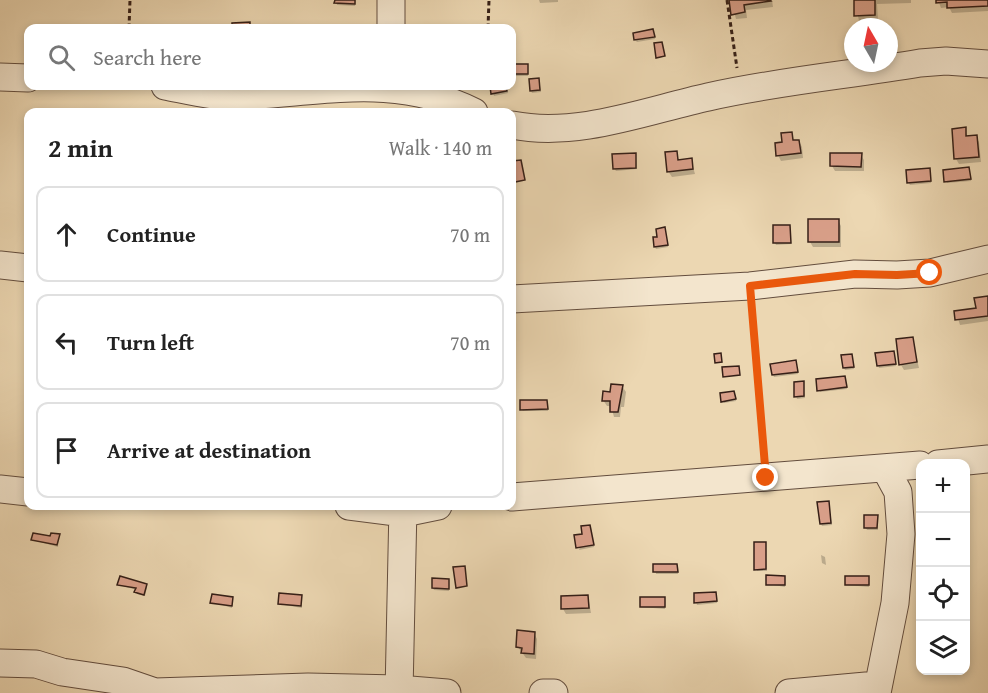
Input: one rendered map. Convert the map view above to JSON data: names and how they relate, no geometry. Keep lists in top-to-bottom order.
{
  "north": "top",
  "page": {
    "search": "Search here",
    "heading": ["2 min", "Walk · 140 m"],
    "list": [
      ["Continue", "70 m"],
      ["Turn left", "70 m"],
      "Arrive at destination"
    ],
    "map_buttons": ["+", "−"]
  }
}
